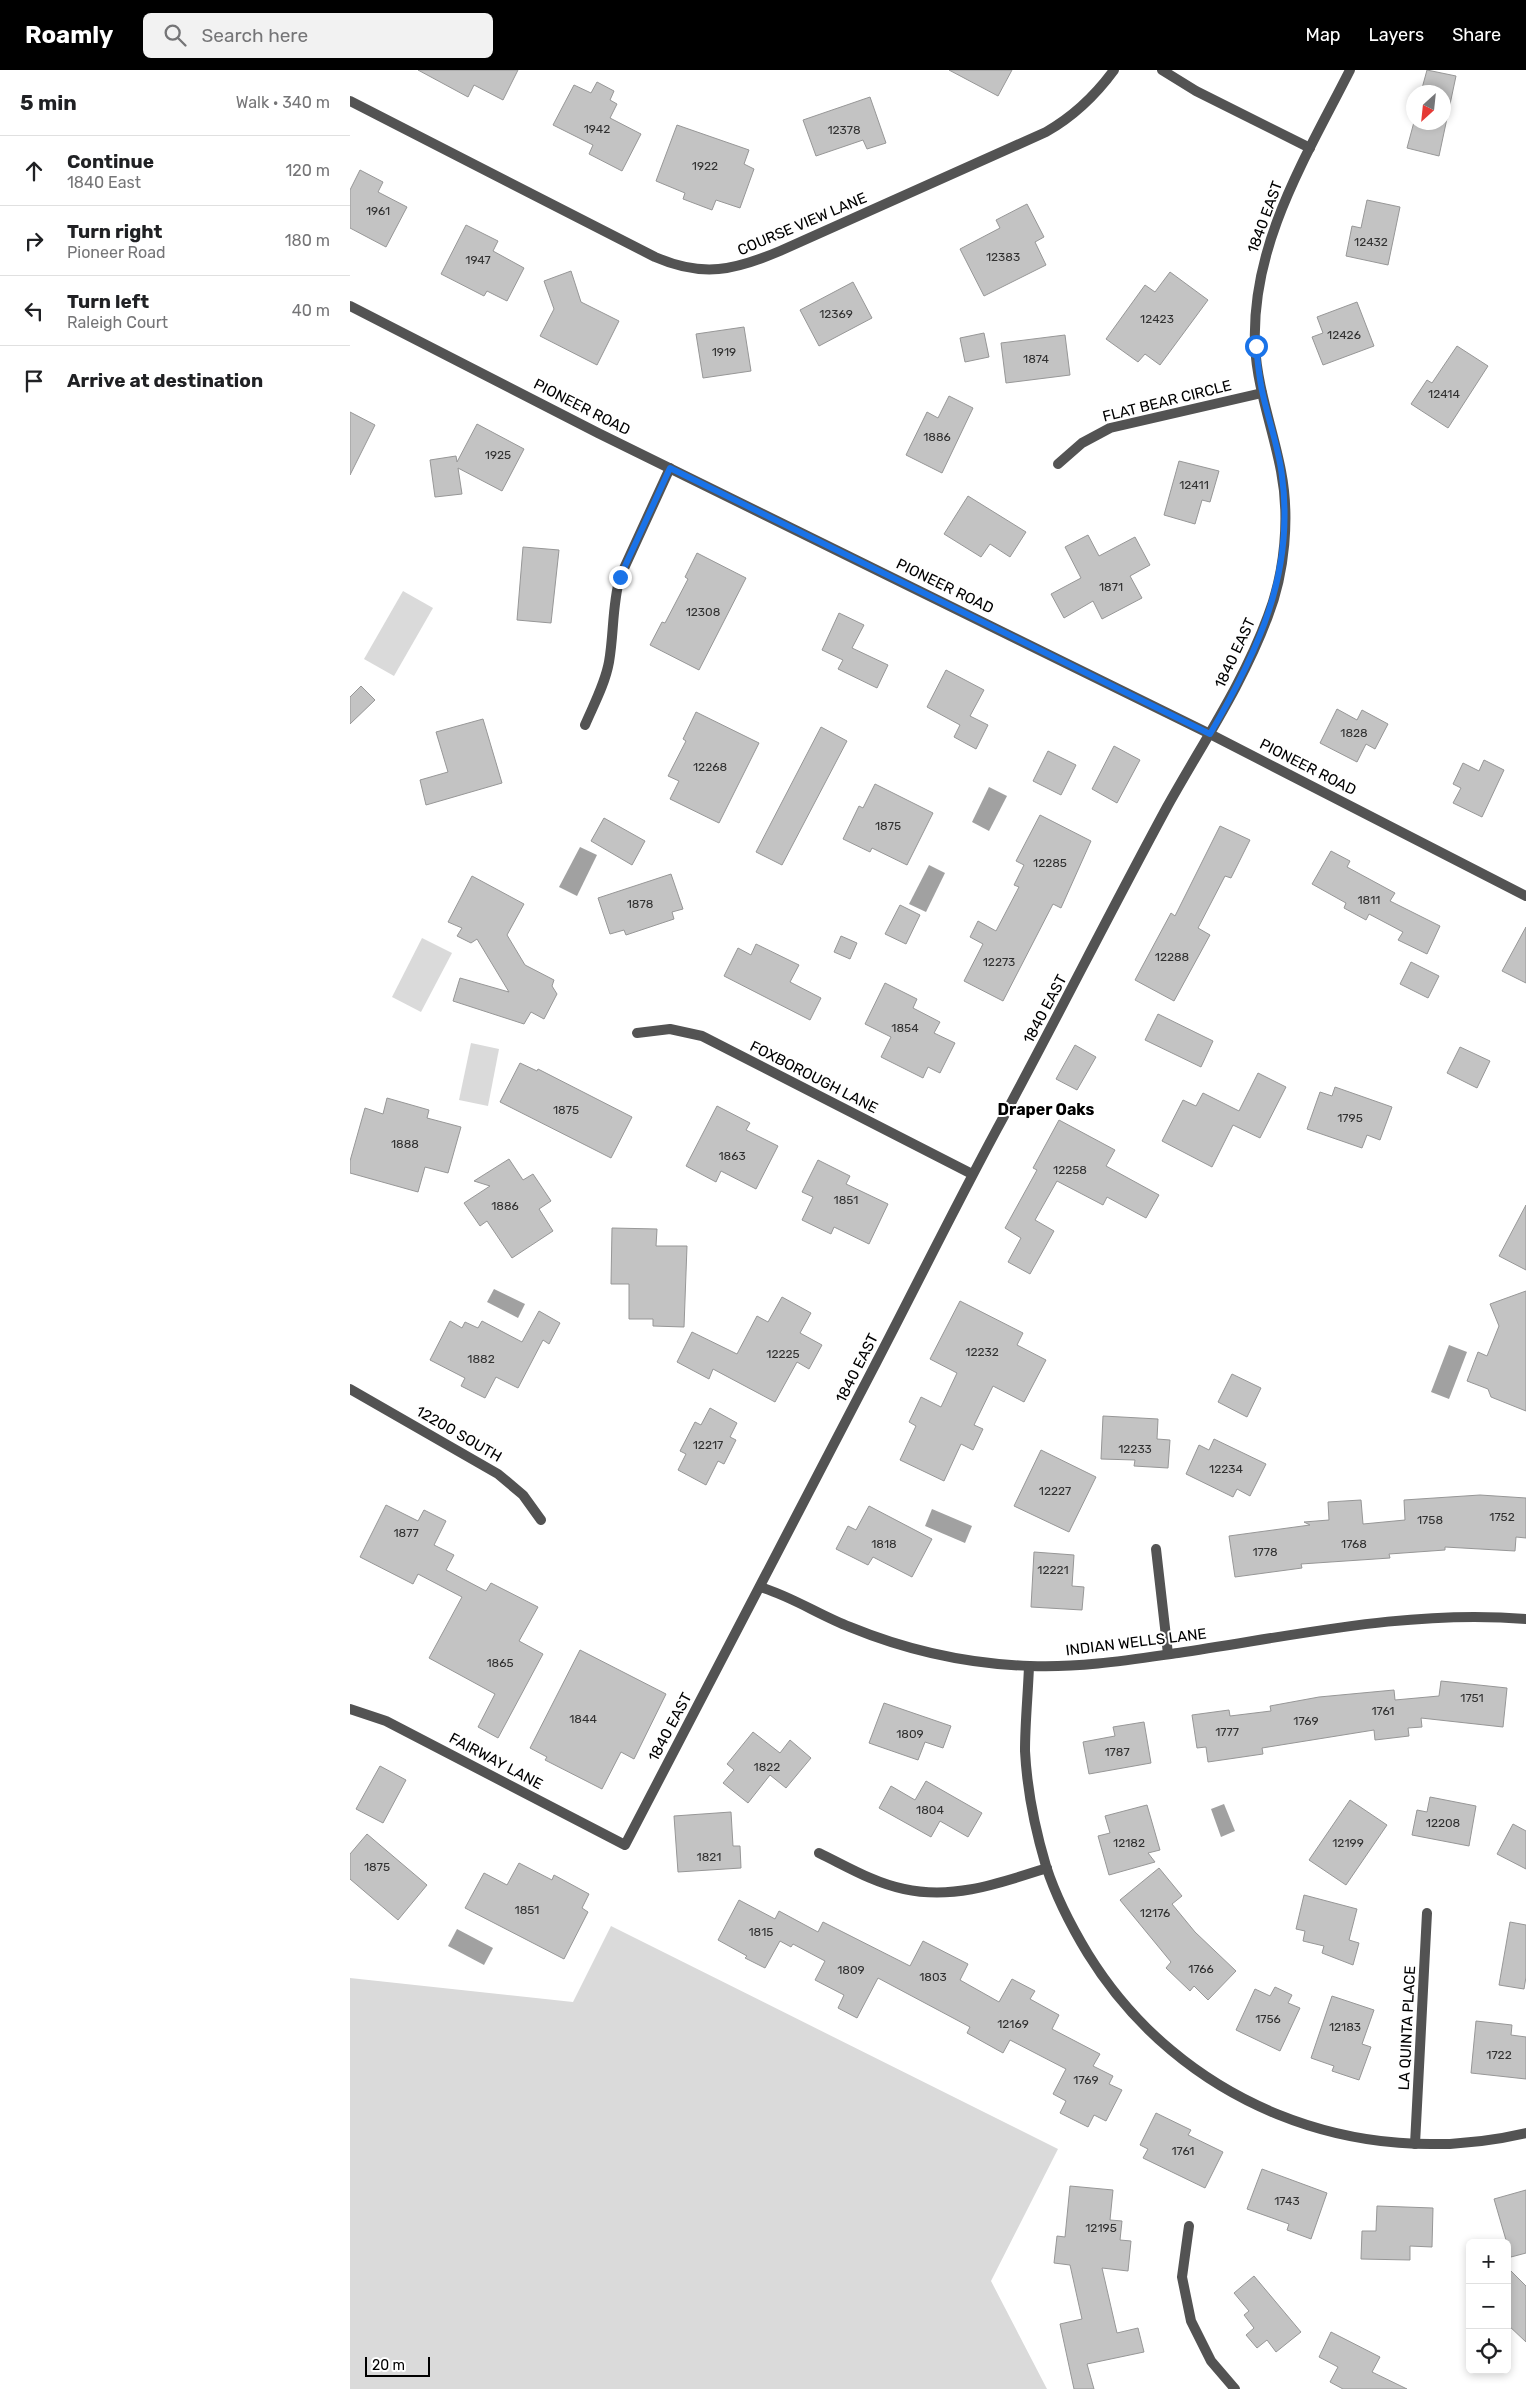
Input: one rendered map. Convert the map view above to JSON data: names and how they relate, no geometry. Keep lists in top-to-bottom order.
{
  "streets": {
    "street": [
      "1840 EAST",
      "COURSE VIEW LANE",
      "FLAT BEAR CIRCLE",
      "PIONEER ROAD",
      "FOXBOROUGH LANE",
      "12200 SOUTH",
      "INDIAN WELLS LANE",
      "FAIRWAY LANE",
      "LA QUINTA PLACE"
    ]
  },
  "crossings": [
    ["1840 EAST", "FLAT BEAR CIRCLE"],
    ["1840 EAST", "PIONEER ROAD"],
    ["1840 EAST", "FOXBOROUGH LANE"],
    ["1840 EAST", "INDIAN WELLS LANE"],
    ["1840 EAST", "FAIRWAY LANE"]
  ],
  "districts": ["Draper Oaks"],
  "house_numbers": [
    "1942",
    "12378",
    "1922",
    "1961",
    "12432",
    "12383",
    "1947",
    "12369",
    "12423",
    "12426",
    "1919",
    "1874",
    "12414",
    "1886",
    "1925",
    "12411",
    "1871",
    "12308",
    "1828",
    "12268",
    "1875",
    "12285",
    "1811",
    "1878",
    "12288",
    "12273",
    "1854",
    "1875",
    "1795",
    "1888",
    "1863",
    "12258",
    "1851",
    "1886",
    "12232",
    "12225",
    "1882",
    "12217",
    "12233",
    "12234",
    "12227",
    "1752",
    "1758",
    "1877",
    "1818",
    "1768",
    "1778",
    "12221",
    "1865",
    "1751",
    "1761",
    "1844",
    "1769",
    "1777",
    "1809",
    "1787",
    "1822",
    "1804",
    "12208",
    "12182",
    "12199",
    "1821",
    "1875",
    "1851",
    "12176",
    "1815",
    "1766",
    "1809",
    "1803",
    "1756",
    "12169",
    "12183",
    "1722",
    "1769",
    "1761",
    "1743",
    "12195"
  ],
  "scale_bar": "20 m",
  "north": "bottom left",
  "page": {
    "header": "Roamly",
    "search": "Search here",
    "nav": ["Map", "Layers", "Share"],
    "heading": ["5 min", "Walk · 340 m"],
    "list": [
      ["Continue", "1840 East", "120 m"],
      ["Turn right", "Pioneer Road", "180 m"],
      ["Turn left", "Raleigh Court", "40 m"],
      "Arrive at destination"
    ],
    "map_buttons": ["+", "−"],
    "scale": "20 m"
  }
}
